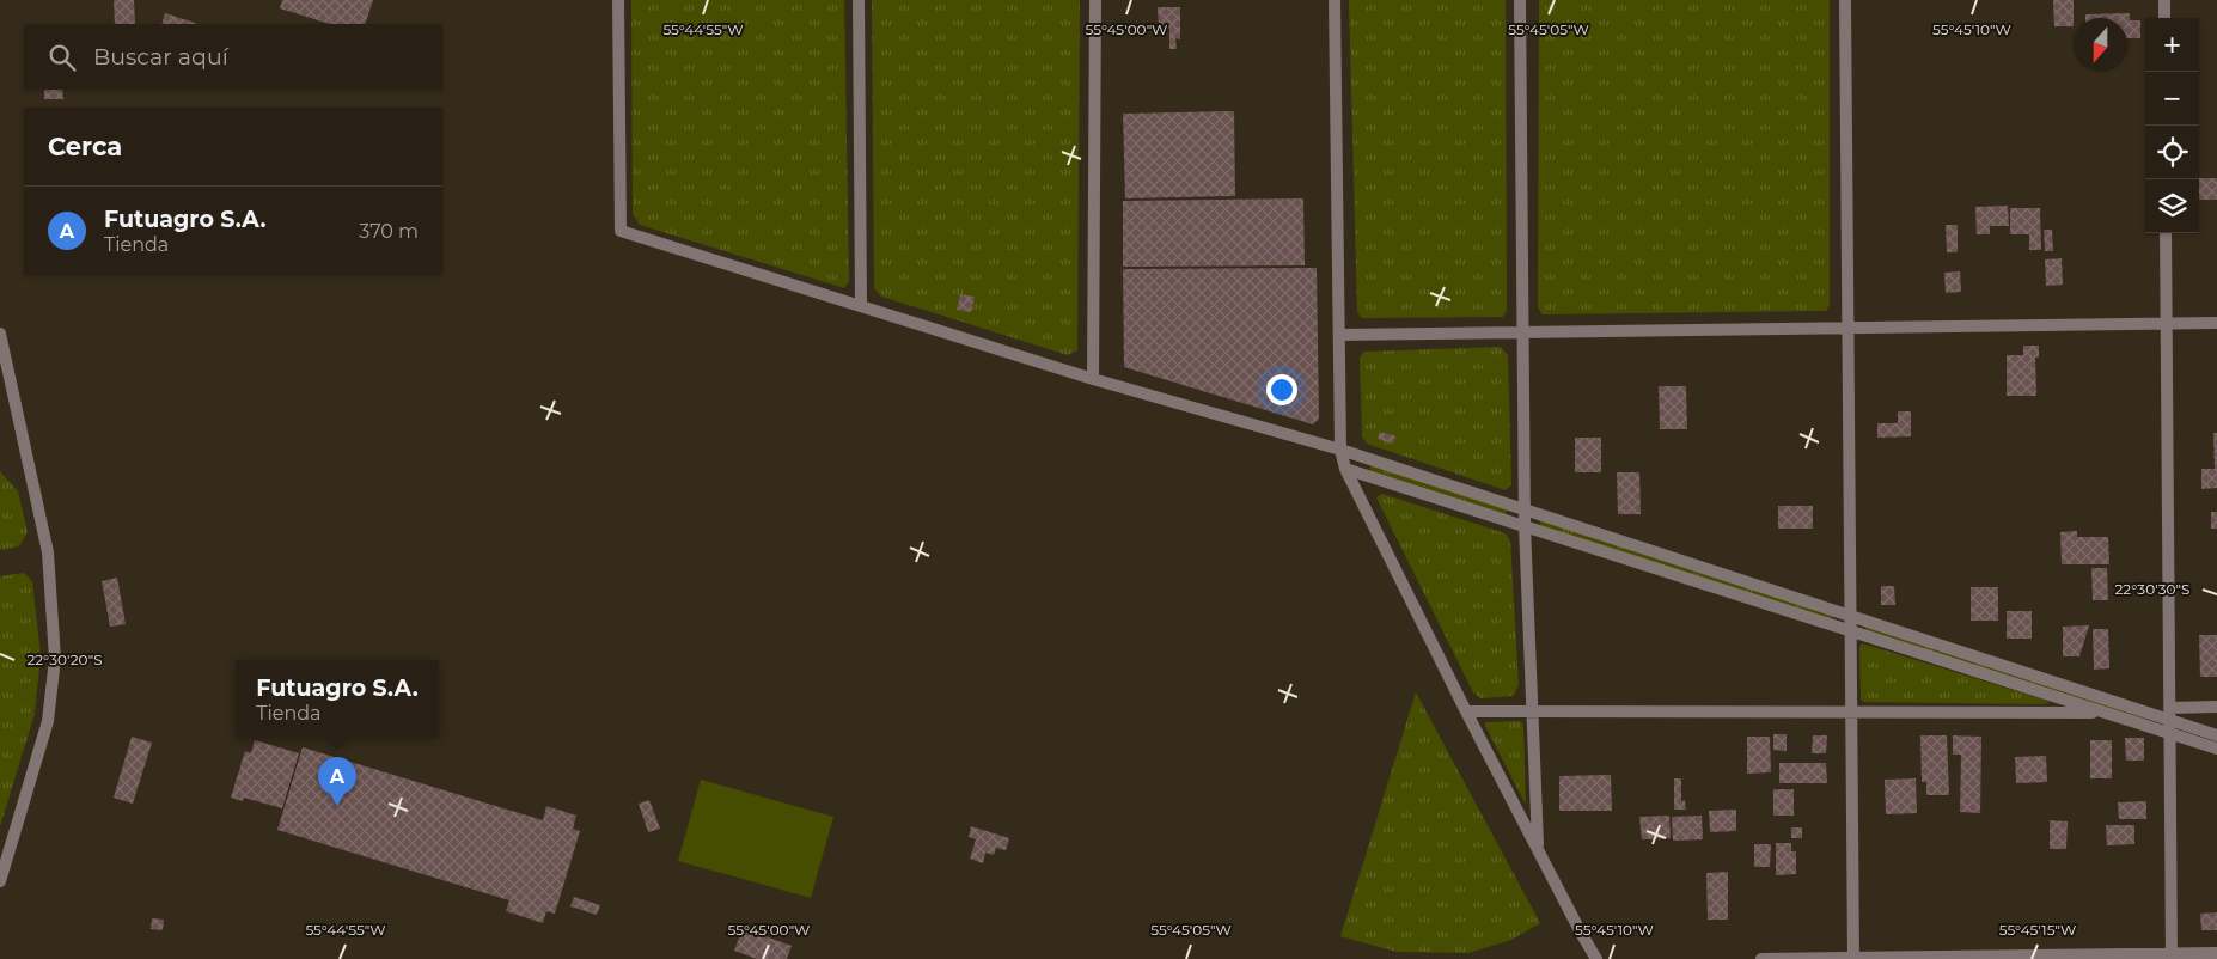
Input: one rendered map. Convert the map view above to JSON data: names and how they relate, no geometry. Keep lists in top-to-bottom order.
{
  "north": "bottom",
  "page": {
    "map_buttons": ["+", "−"],
    "search": "Buscar aquí",
    "heading": "Cerca",
    "list": [
      {
        "mark": "A",
        "name": "Futuagro S.A.",
        "note": "Tienda",
        "value": "370 m"
      }
    ],
    "popup": ["Futuagro S.A.", "Tienda"],
    "pins": "A"
  },
  "coordinates": [
    "55°44'55\"W",
    "55°45'00\"W",
    "55°45'05\"W",
    "55°45'10\"W",
    "22°30'30\"S",
    "22°30'20\"S",
    "55°45'15\"W"
  ]
}
